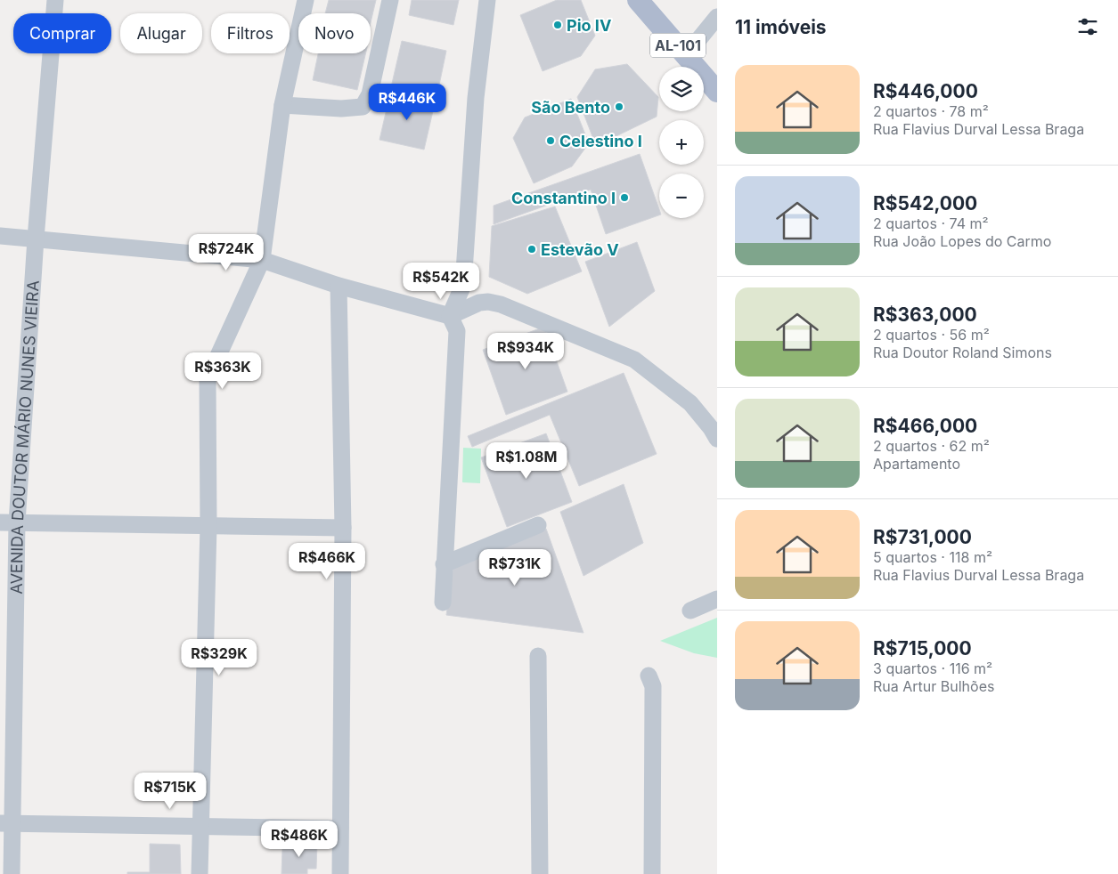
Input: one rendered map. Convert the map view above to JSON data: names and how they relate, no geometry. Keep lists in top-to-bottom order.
{
  "streets": {
    "main road": ["AL-101"],
    "street": ["AVENIDA DOUTOR MÁRIO NUNES VIEIRA"]
  },
  "places": [
    "Pio IV",
    "São Bento",
    "Celestino I",
    "Constantino I",
    "Estevão V"
  ],
  "page": {
    "heading": "11 imóveis",
    "chip": [
      "Comprar",
      "Alugar",
      "Filtros",
      "Novo"
    ],
    "list": [
      {
        "name": "R$446,000",
        "note": "2 quartos · 78 m² · Rua Flavius Durval Lessa Braga"
      },
      {
        "name": "R$542,000",
        "note": "2 quartos · 74 m² · Rua João Lopes do Carmo"
      },
      {
        "name": "R$363,000",
        "note": "2 quartos · 56 m² · Rua Doutor Roland Simons"
      },
      {
        "name": "R$466,000",
        "note": "2 quartos · 62 m² · Apartamento"
      },
      {
        "name": "R$731,000",
        "note": "5 quartos · 118 m² · Rua Flavius Durval Lessa Braga"
      },
      {
        "name": "R$715,000",
        "note": "3 quartos · 116 m² · Rua Artur Bulhões"
      }
    ],
    "map_buttons": ["+", "−"],
    "price": [
      "R$446K",
      "R$724K",
      "R$542K",
      "R$934K",
      "R$363K",
      "R$1.08M",
      "R$466K",
      "R$731K",
      "R$329K",
      "R$715K",
      "R$486K"
    ]
  }
}
